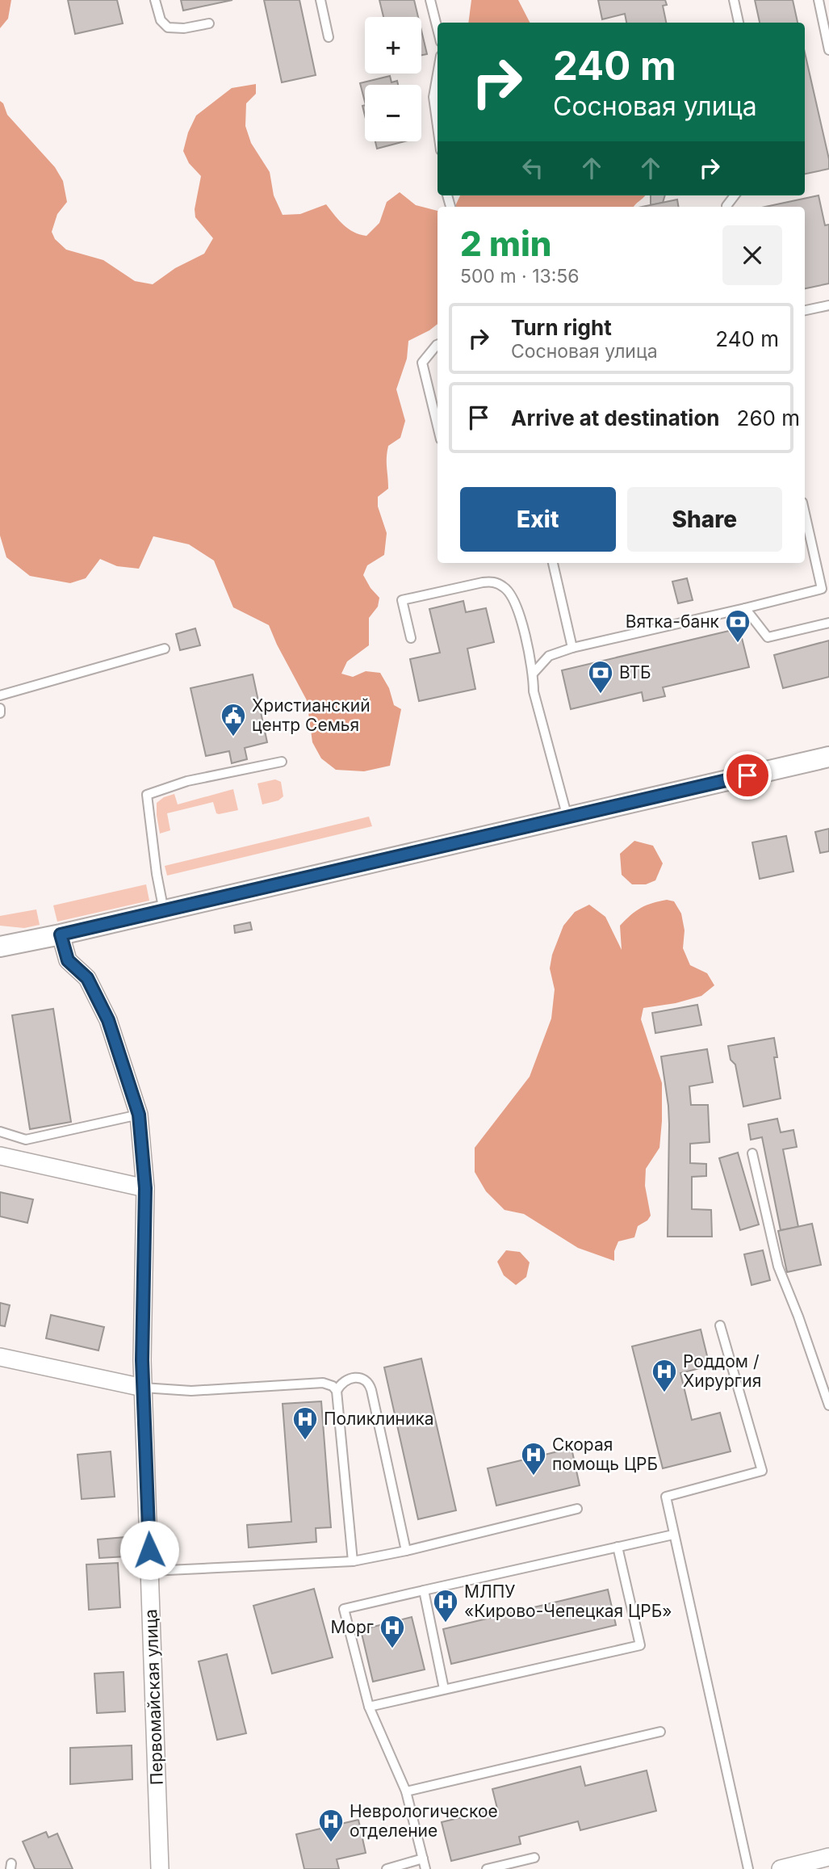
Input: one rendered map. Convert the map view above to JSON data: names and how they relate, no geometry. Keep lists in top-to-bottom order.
{
  "streets": {
    "street": ["Первомайская улица"]
  },
  "places": {
    "bank": ["Вятка-банк", "ВТБ"],
    "public building": ["Христианский центр Семья"],
    "hospital": [
      "Роддом / Хирургия",
      "Поликлиника",
      "Скорая помощь ЦРБ",
      "МЛПУ «Кирово-Чепецкая ЦРБ»",
      "Морг",
      "Неврологическое отделение"
    ]
  },
  "page": {
    "map_buttons": ["+", "−"],
    "turn": ["240 m", "Сосновая улица"],
    "heading": ["2 min", "500 m · 13:56"],
    "list": [
      {
        "name": "Turn right",
        "note": "Сосновая улица",
        "value": "240 m"
      },
      {
        "name": "Arrive at destination",
        "value": "260 m"
      }
    ],
    "buttons": ["Exit", "Share"]
  }
}
